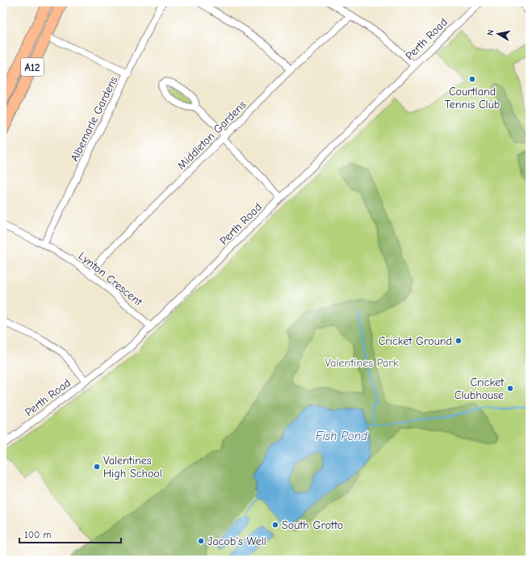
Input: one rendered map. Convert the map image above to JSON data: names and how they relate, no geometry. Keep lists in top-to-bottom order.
{
  "streets": {
    "highway": ["A12"],
    "street": [
      "Perth Road",
      "Albemarle Gardens",
      "Middleton Gardens",
      "Lynton Crescent"
    ]
  },
  "crossings": [
    ["Perth Road", "Lynton Crescent"],
    ["Albemarle Gardens", "Lynton Crescent"],
    ["Middleton Gardens", "Lynton Crescent"]
  ],
  "water": ["Fish Pond"],
  "parks": ["Valentines Park"],
  "places": [
    "Courtland Tennis Club",
    "Cricket Ground",
    "Cricket Clubhouse",
    "Valentines High School",
    "South Grotto",
    "Jacob's Well"
  ],
  "scale_bar": "100 m",
  "north": "left"
}
